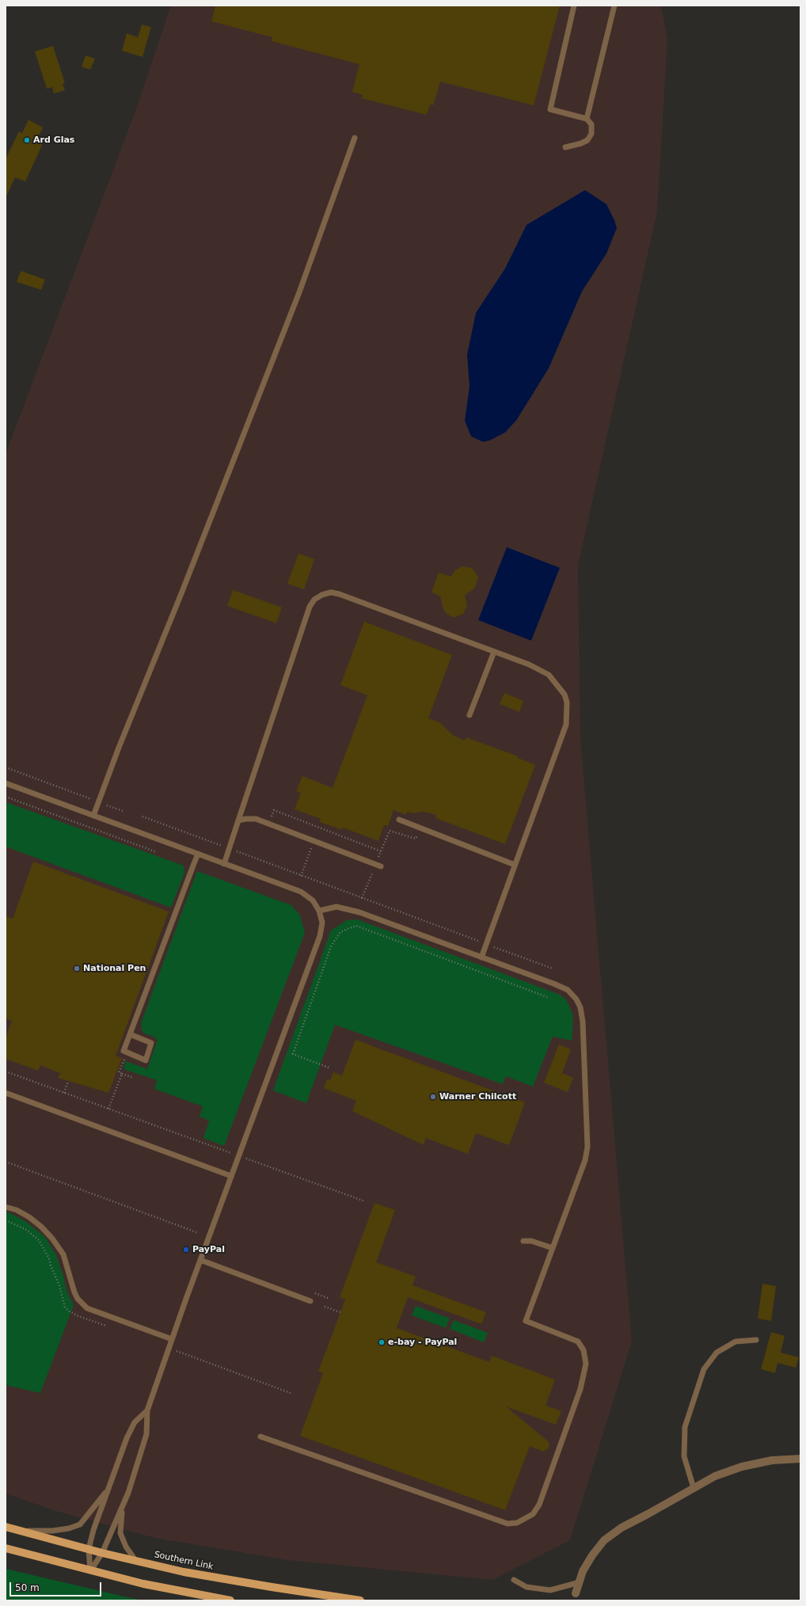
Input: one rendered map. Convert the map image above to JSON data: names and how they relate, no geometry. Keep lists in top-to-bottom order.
{
  "streets": {
    "main road": ["Southern Link"]
  },
  "places": [
    "Ard Glas",
    "National Pen",
    "Warner Chilcott",
    "PayPal",
    "e-bay - PayPal"
  ],
  "scale_bar": "50 m"
}
